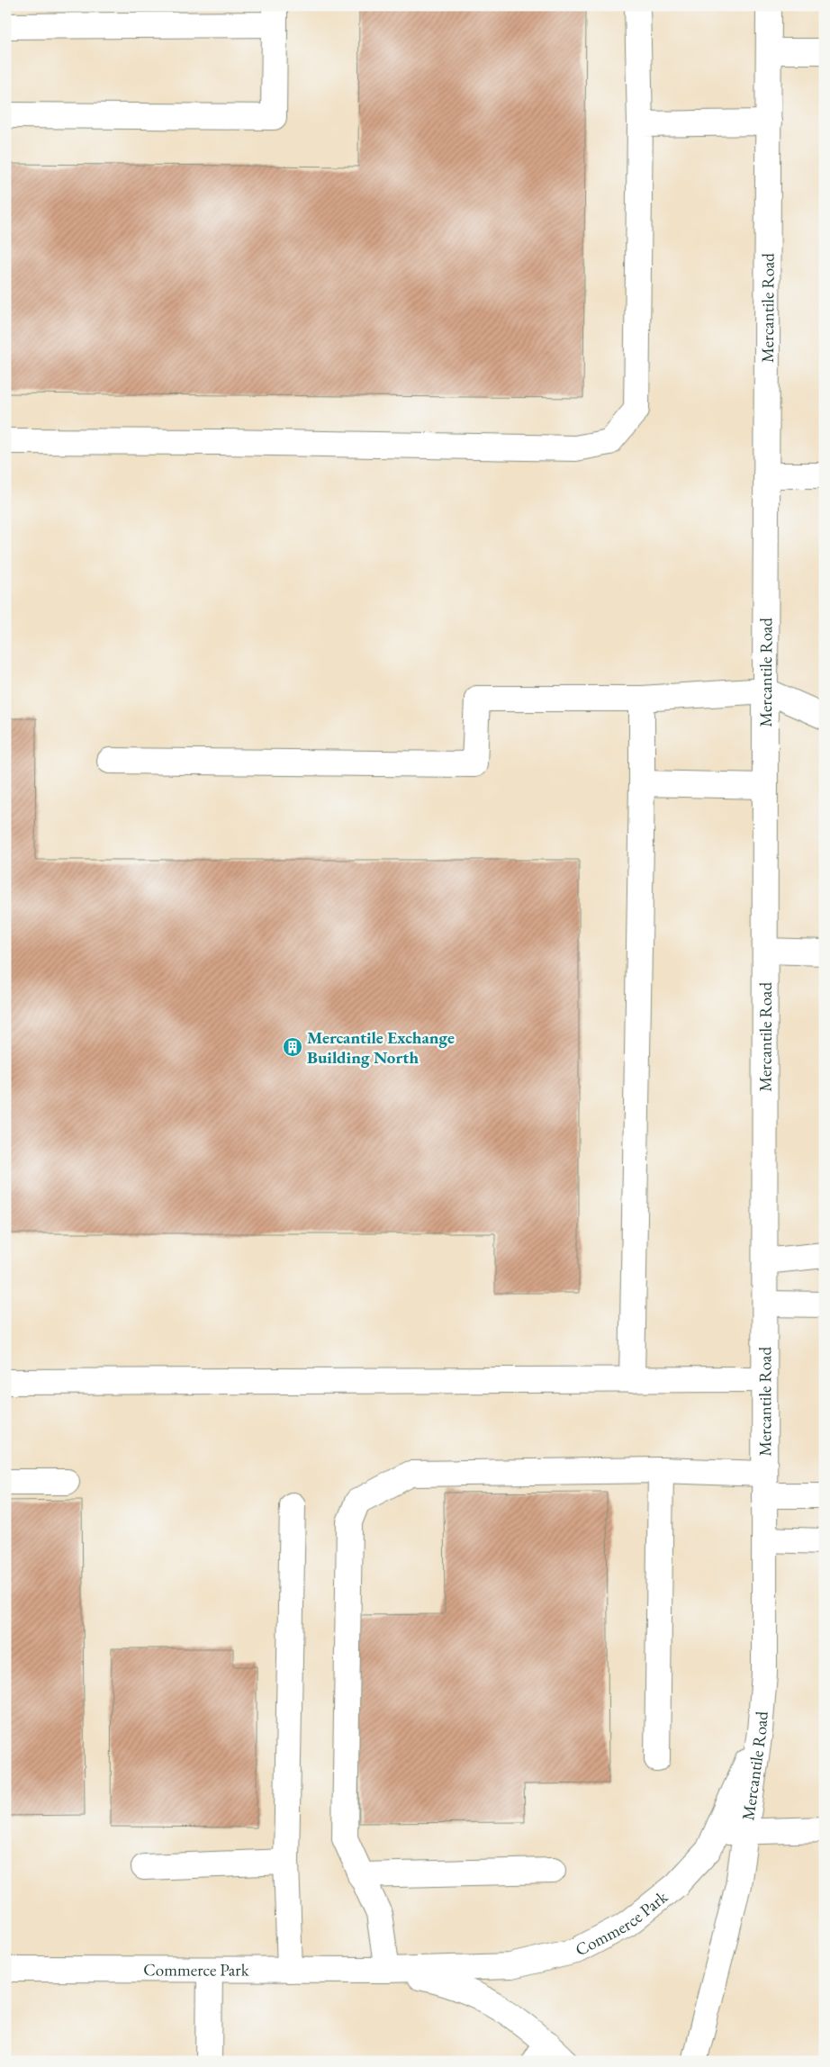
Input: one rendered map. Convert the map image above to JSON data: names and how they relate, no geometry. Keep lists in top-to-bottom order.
{
  "streets": {
    "street": ["Mercantile Road", "Commerce Park"]
  },
  "crossings": [
    ["Mercantile Road", "Commerce Park"]
  ],
  "places": {
    "building": ["Mercantile Exchange Building North"]
  }
}
